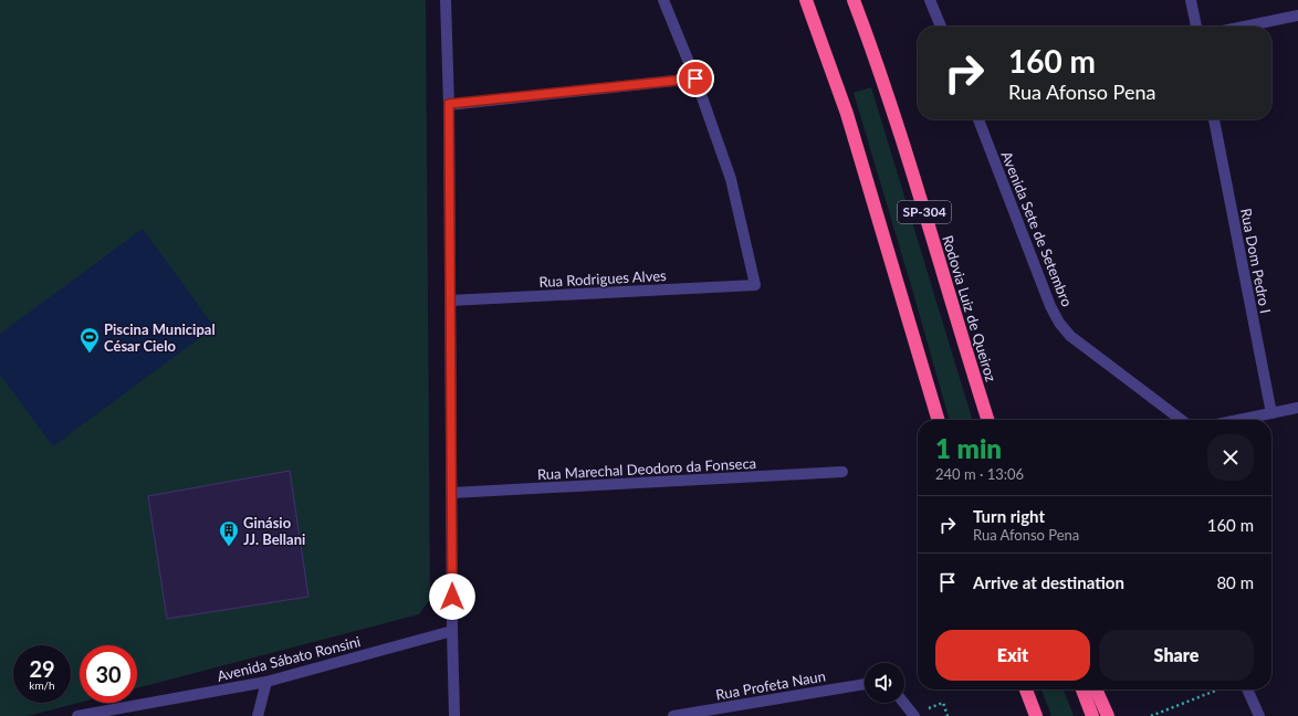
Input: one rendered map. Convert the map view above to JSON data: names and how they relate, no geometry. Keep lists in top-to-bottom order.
{
  "streets": {
    "highway": ["SP-304", "Rodovia Luiz de Queiroz"],
    "street": [
      "Avenida Sete de Setembro",
      "Rua Dom Pedro I",
      "Rua Rodrigues Alves",
      "Rua Marechal Deodoro da Fonseca",
      "Avenida Sábato Ronsini",
      "Rua Profeta Naun"
    ]
  },
  "places": {
    "sports": ["Piscina Municipal César Cielo"],
    "building": ["Ginásio JJ. Bellani"]
  },
  "page": {
    "turn": ["160 m", "Rua Afonso Pena"],
    "heading": ["1 min", "240 m · 13:06"],
    "list": [
      {
        "name": "Turn right",
        "note": "Rua Afonso Pena",
        "value": "160 m"
      },
      {
        "name": "Arrive at destination",
        "value": "80 m"
      }
    ],
    "buttons": ["Exit", "Share"],
    "speed": "29 km/h",
    "limit": "30"
  }
}
